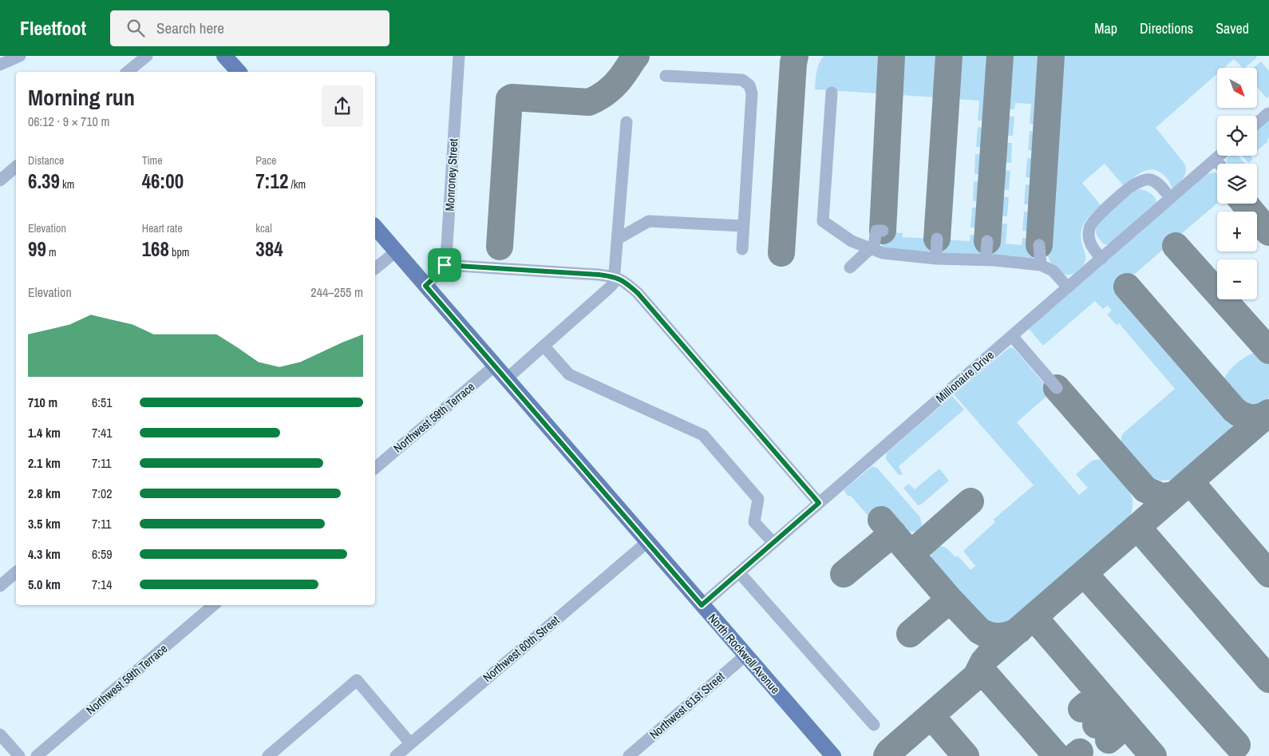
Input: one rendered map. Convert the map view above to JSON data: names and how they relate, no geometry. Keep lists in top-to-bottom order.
{
  "streets": {
    "main road": ["North Rockwell Avenue"],
    "street": [
      "Monroney Street",
      "Millionaire Drive",
      "Northwest 59th Terrace",
      "Northwest 60th Street",
      "Northwest 61st Street"
    ]
  },
  "crossings": [
    ["Millionaire Drive", "North Rockwell Avenue"],
    ["Northwest 59th Terrace", "North Rockwell Avenue"],
    ["Northwest 60th Street", "North Rockwell Avenue"],
    ["North Rockwell Avenue", "Northwest 61st Street"]
  ],
  "north": "bottom right",
  "page": {
    "header": "Fleetfoot",
    "search": "Search here",
    "nav": ["Map", "Directions", "Saved"],
    "map_buttons": ["+", "−"],
    "heading": ["Morning run", "06:12 · 9 × 710 m"],
    "stats": [
      ["Distance", "6.39 km"],
      ["Time", "46:00"],
      ["Pace", "7:12 /km"],
      ["Elevation", "99 m"],
      ["Heart rate", "168 bpm"],
      ["kcal", "384"]
    ],
    "chart": ["Elevation", "244–255 m"],
    "list": [
      {
        "name": "710 m",
        "note": "6:51"
      },
      {
        "name": "1.4 km",
        "note": "7:41"
      },
      {
        "name": "2.1 km",
        "note": "7:11"
      },
      {
        "name": "2.8 km",
        "note": "7:02"
      },
      {
        "name": "3.5 km",
        "note": "7:11"
      },
      {
        "name": "4.3 km",
        "note": "6:59"
      },
      {
        "name": "5.0 km",
        "note": "7:14"
      }
    ]
  }
}
